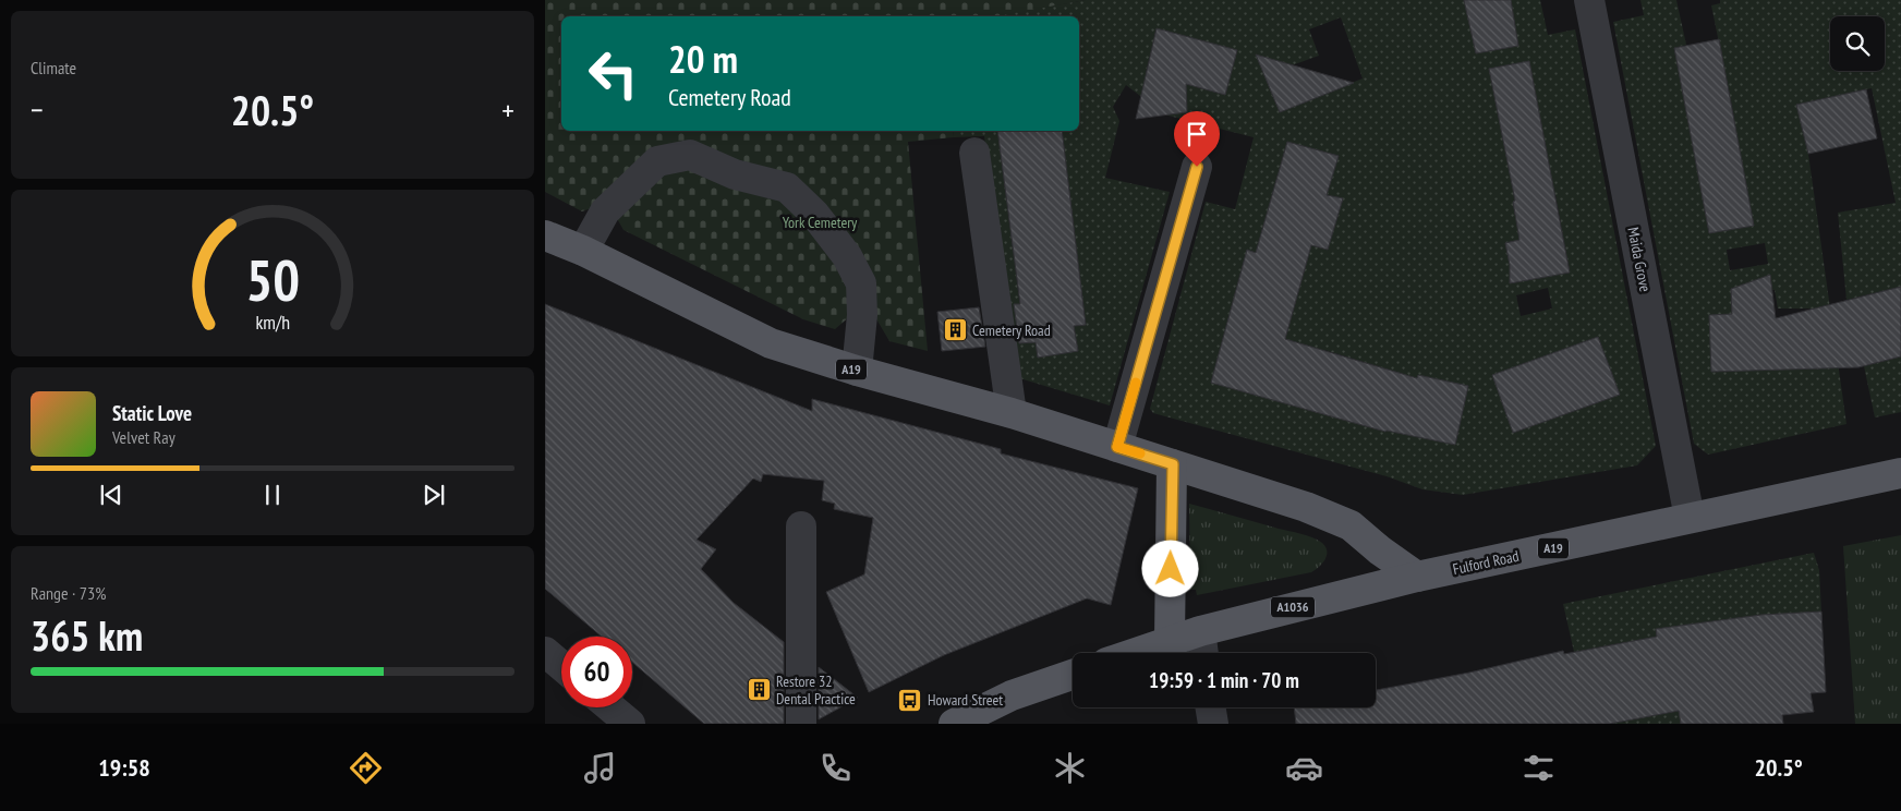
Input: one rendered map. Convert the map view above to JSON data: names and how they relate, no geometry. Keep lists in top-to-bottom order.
{
  "streets": {
    "main road": ["A19", "Fulford Road", "A1036"],
    "street": ["Maida Grove"]
  },
  "crossings": [
    ["Maida Grove", "Fulford Road"],
    ["A19", "Fulford Road"]
  ],
  "parks": ["York Cemetery"],
  "places": {
    "building": ["Cemetery Road", "Restore 32 Dental Practice"],
    "bus stop": ["Howard Street"]
  },
  "page": {
    "tile": [
      "Climate",
      ["Range · 73%", "365 km"]
    ],
    "turn": ["20 m", "Cemetery Road"],
    "heat": ["−", "20.5°", "+"],
    "song": ["Static Love", "Velvet Ray"],
    "limit": "60",
    "trip": "19:59 · 1 min · 70 m",
    "tabs": ["19:58", "20.5°"],
    "gauge": ["50", "km/h"]
  }
}
